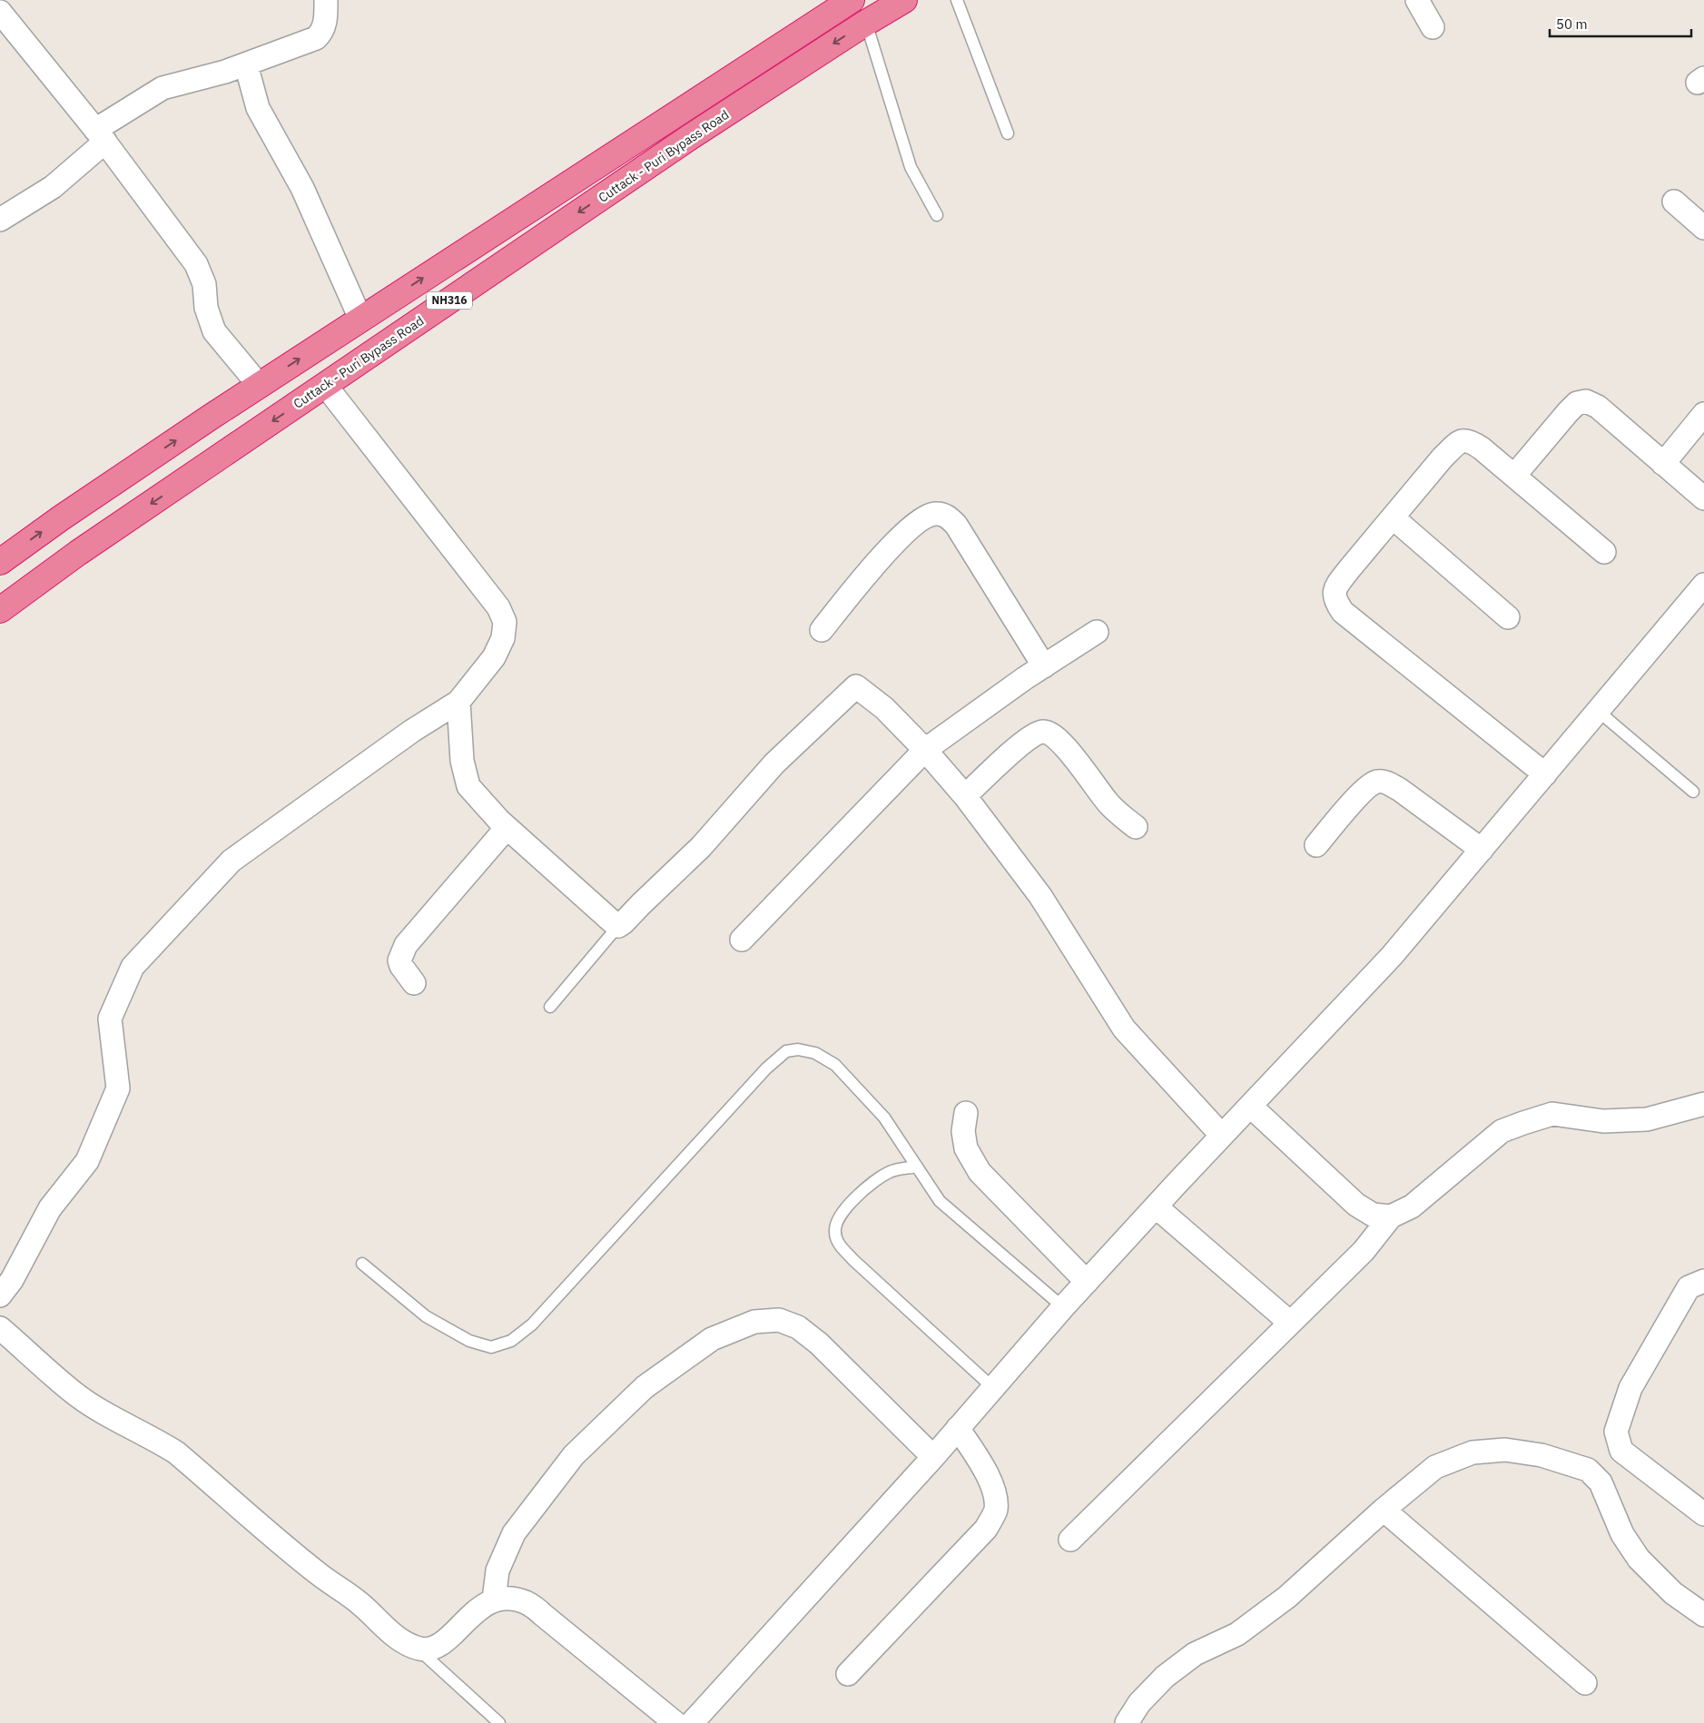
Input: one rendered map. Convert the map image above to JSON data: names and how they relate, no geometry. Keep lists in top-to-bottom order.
{
  "streets": {
    "highway": ["Cuttack - Puri Bypass Road", "NH316"]
  },
  "scale_bar": "50 m"
}
